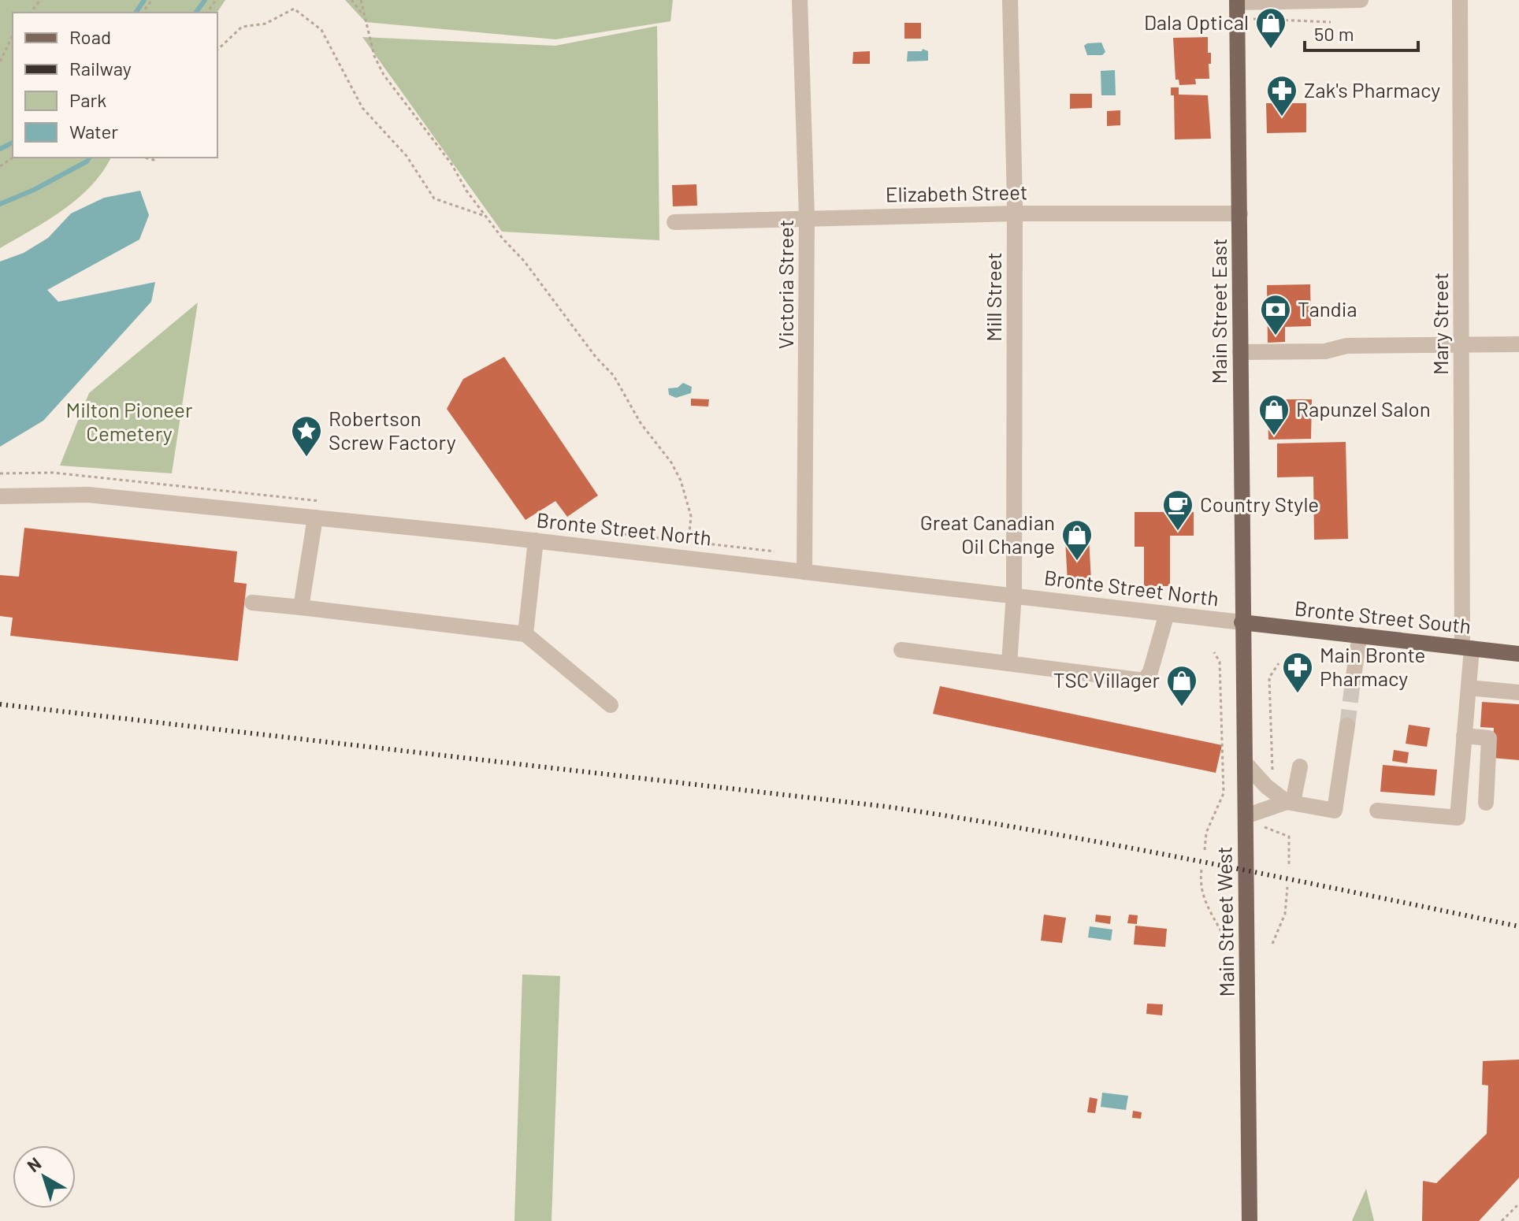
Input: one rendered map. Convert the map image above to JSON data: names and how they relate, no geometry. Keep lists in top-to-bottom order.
{
  "streets": {
    "main road": ["Main Street East", "Bronte Street South", "Main Street West"],
    "street": [
      "Elizabeth Street",
      "Victoria Street",
      "Mill Street",
      "Mary Street",
      "Bronte Street North"
    ]
  },
  "crossings": [
    ["Elizabeth Street", "Victoria Street"],
    ["Elizabeth Street", "Mill Street"],
    ["Elizabeth Street", "Main Street East"],
    ["Victoria Street", "Bronte Street North"],
    ["Mill Street", "Bronte Street North"],
    ["Main Street East", "Bronte Street North"],
    ["Main Street East", "Bronte Street South"],
    ["Main Street East", "Main Street West"],
    ["Mary Street", "Bronte Street South"],
    ["Bronte Street North", "Bronte Street South"],
    ["Bronte Street North", "Main Street West"],
    ["Bronte Street South", "Main Street West"]
  ],
  "parks": ["Milton Pioneer Cemetery"],
  "places": {
    "shop": [
      "Dala Optical",
      "Rapunzel Salon",
      "Great Canadian Oil Change",
      "TSC Villager"
    ],
    "pharmacy": ["Zak's Pharmacy", "Main Bronte Pharmacy"],
    "bank": ["Tandia"],
    "place": ["Robertson Screw Factory"],
    "cafe": ["Country Style"]
  },
  "legend": [
    "Road",
    "Railway",
    "Park",
    "Water"
  ],
  "scale_bar": "50 m",
  "north": "top left"
}
